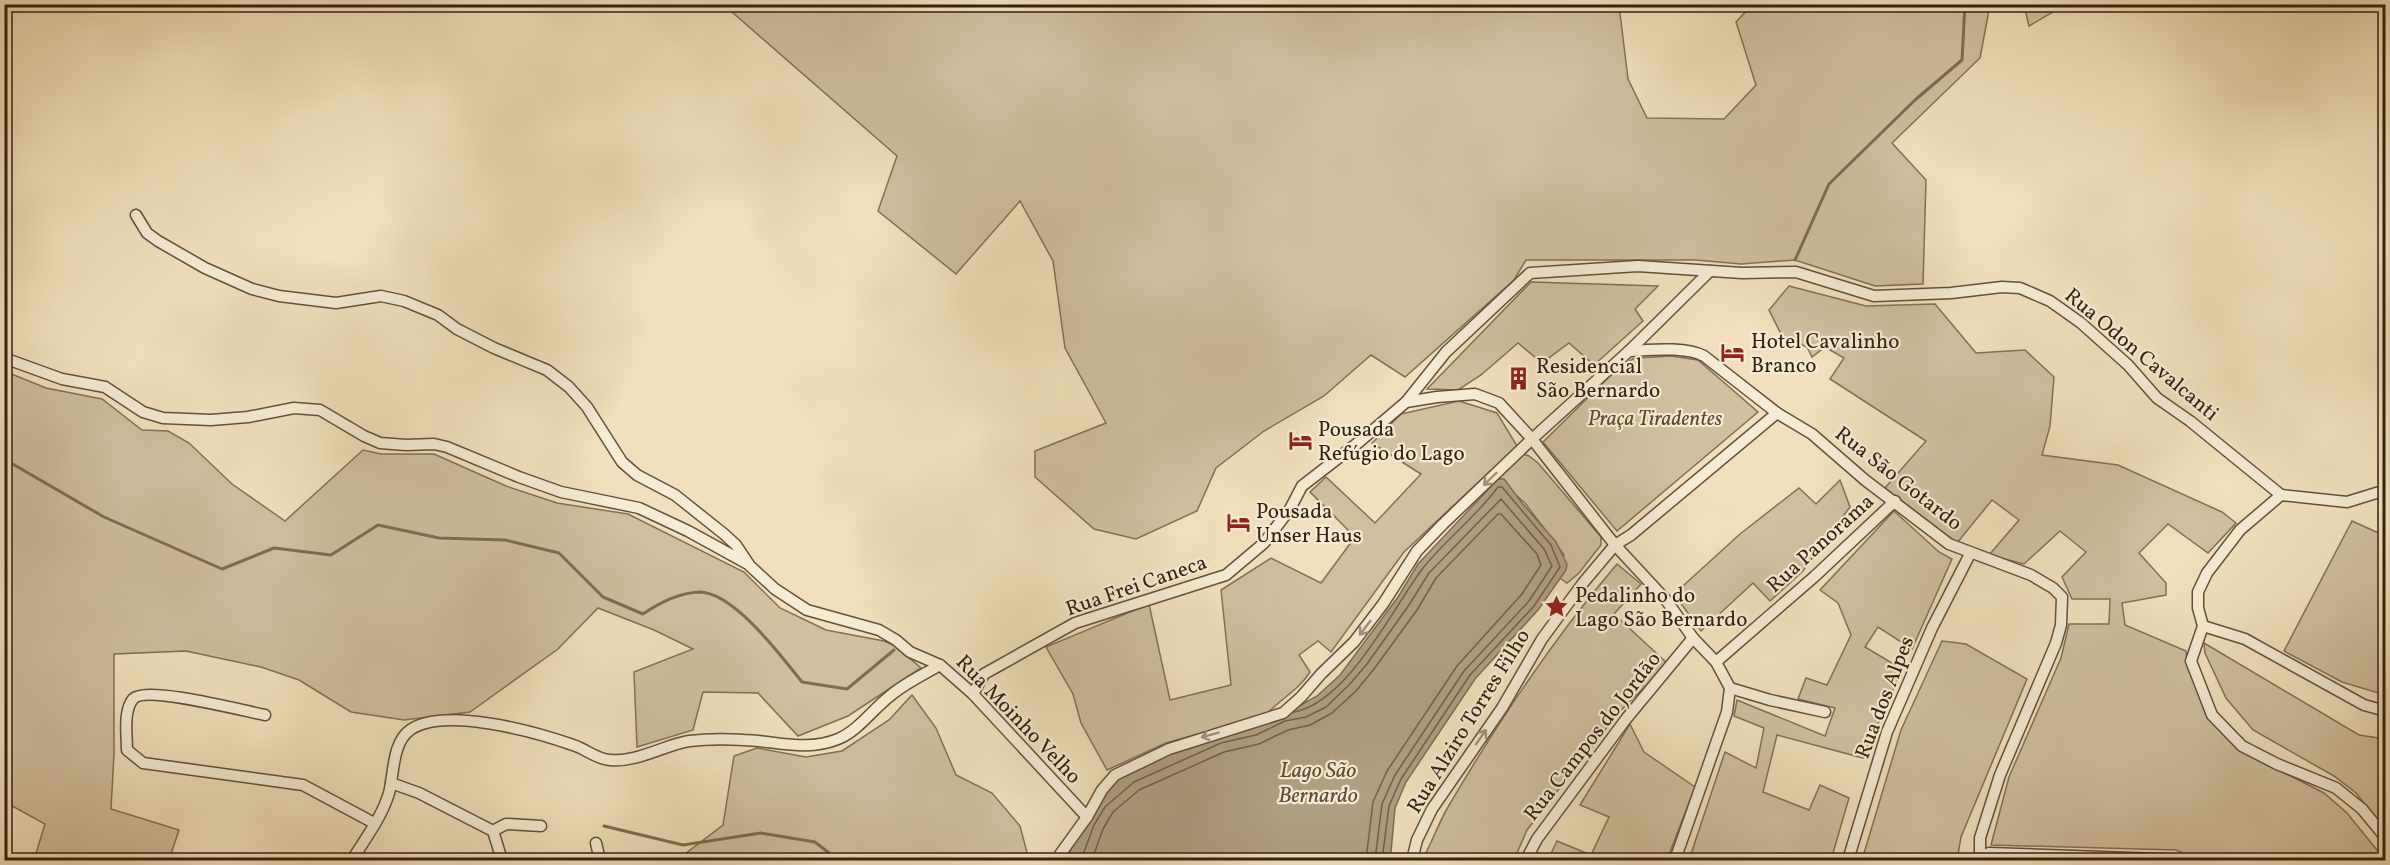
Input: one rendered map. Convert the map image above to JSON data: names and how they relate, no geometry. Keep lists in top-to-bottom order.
{
  "streets": {
    "street": [
      "Rua Odon Cavalcanti",
      "Rua São Gotardo",
      "Rua Panorama",
      "Rua Frei Caneca",
      "Rua dos Alpes",
      "Rua Moinho Velho",
      "Rua Alziro Torres Filho",
      "Rua Campos do Jordão"
    ]
  },
  "crossings": [
    ["Rua Odon Cavalcanti", "Rua Frei Caneca"],
    ["Rua São Gotardo", "Rua Panorama"],
    ["Rua São Gotardo", "Rua dos Alpes"],
    ["Rua São Gotardo", "Rua Alziro Torres Filho"],
    ["Rua Frei Caneca", "Rua Moinho Velho"]
  ],
  "one_way": ["Rua Alziro Torres Filho"],
  "water": ["Lago São Bernardo"],
  "parks": ["Praça Tiradentes"],
  "places": {
    "hotel": ["Hotel Cavalinho Branco", "Pousada Refúgio do Lago", "Pousada Unser Haus"],
    "building": ["Residencial São Bernardo"],
    "place": ["Pedalinho do Lago São Bernardo"]
  }
}
